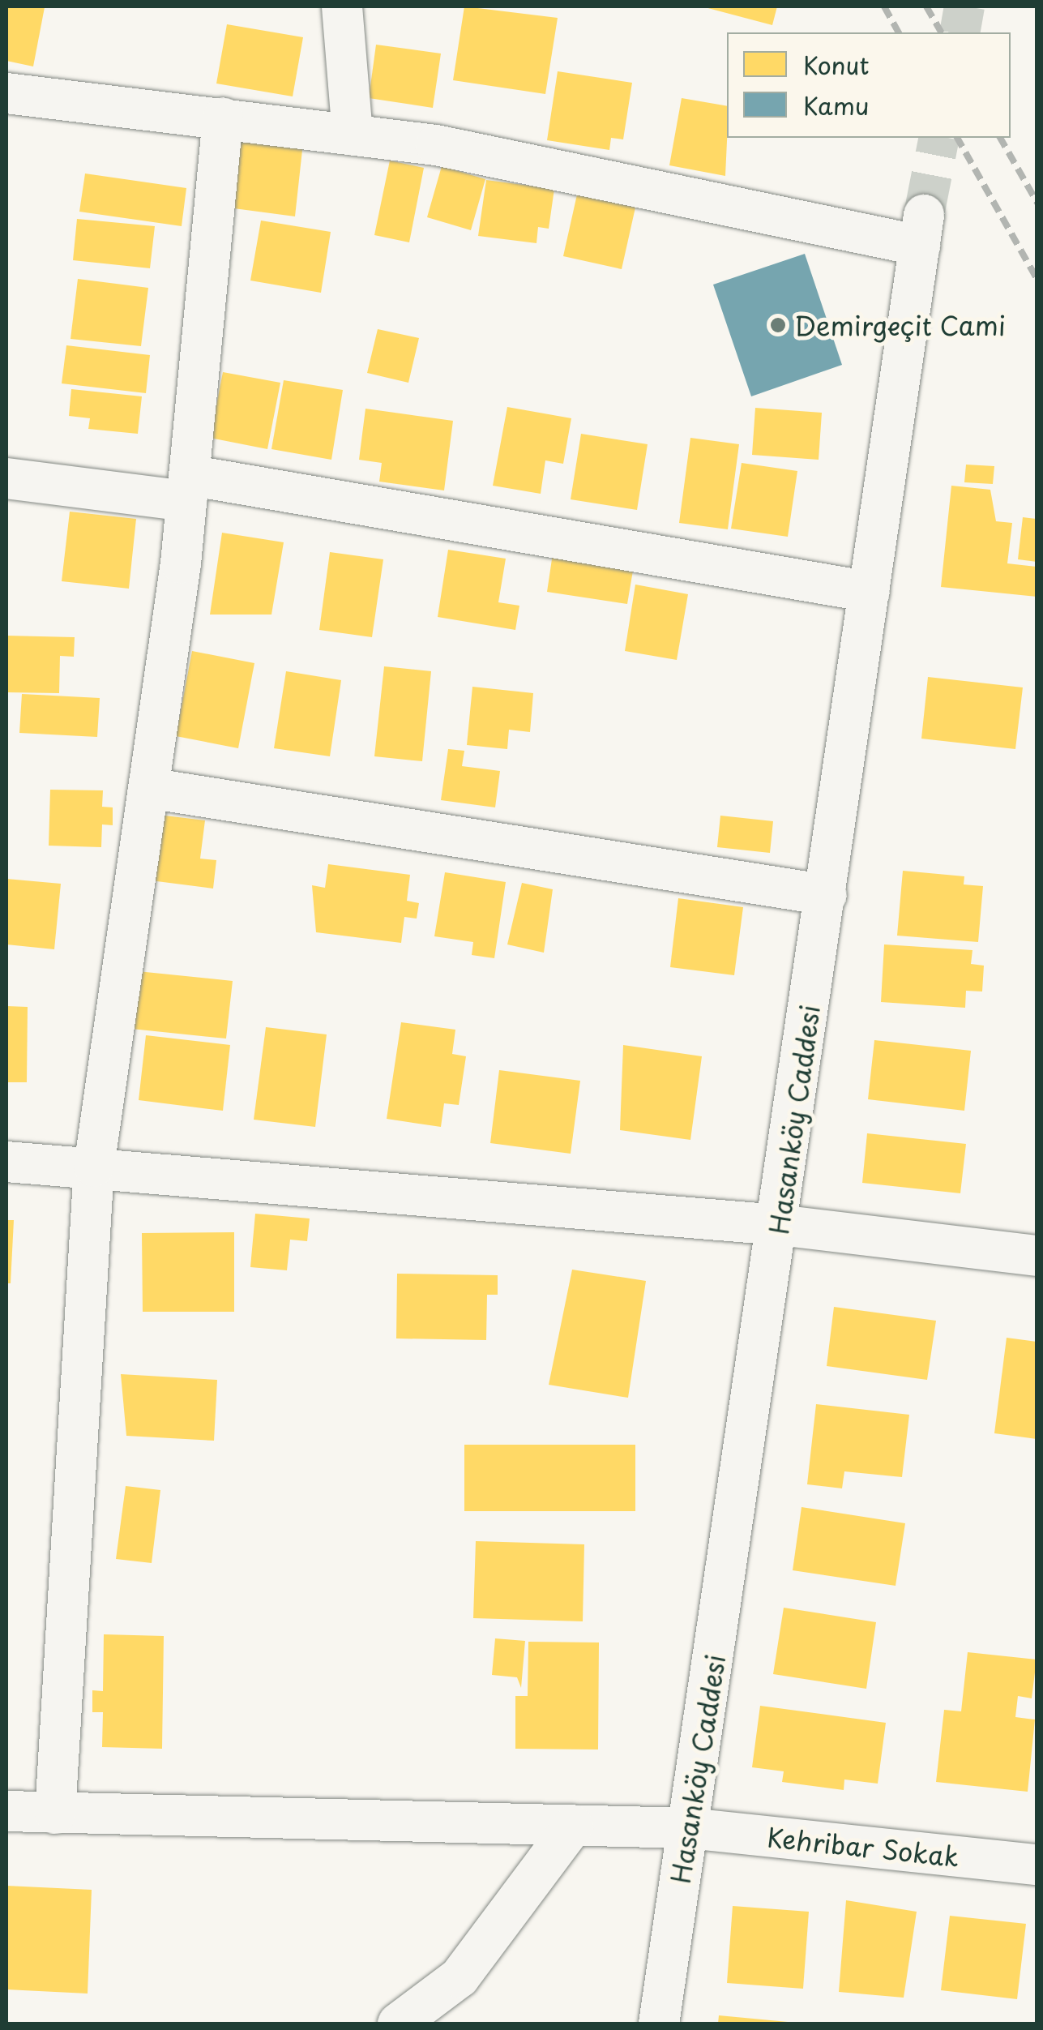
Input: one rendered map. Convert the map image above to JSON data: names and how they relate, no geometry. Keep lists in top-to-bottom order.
{
  "streets": {
    "street": ["Hasanköy Caddesi", "Kehribar Sokak"]
  },
  "crossings": [
    ["Hasanköy Caddesi", "Kehribar Sokak"]
  ],
  "places": ["Demirgeçit Cami"],
  "legend": ["Konut", "Kamu"]
}
